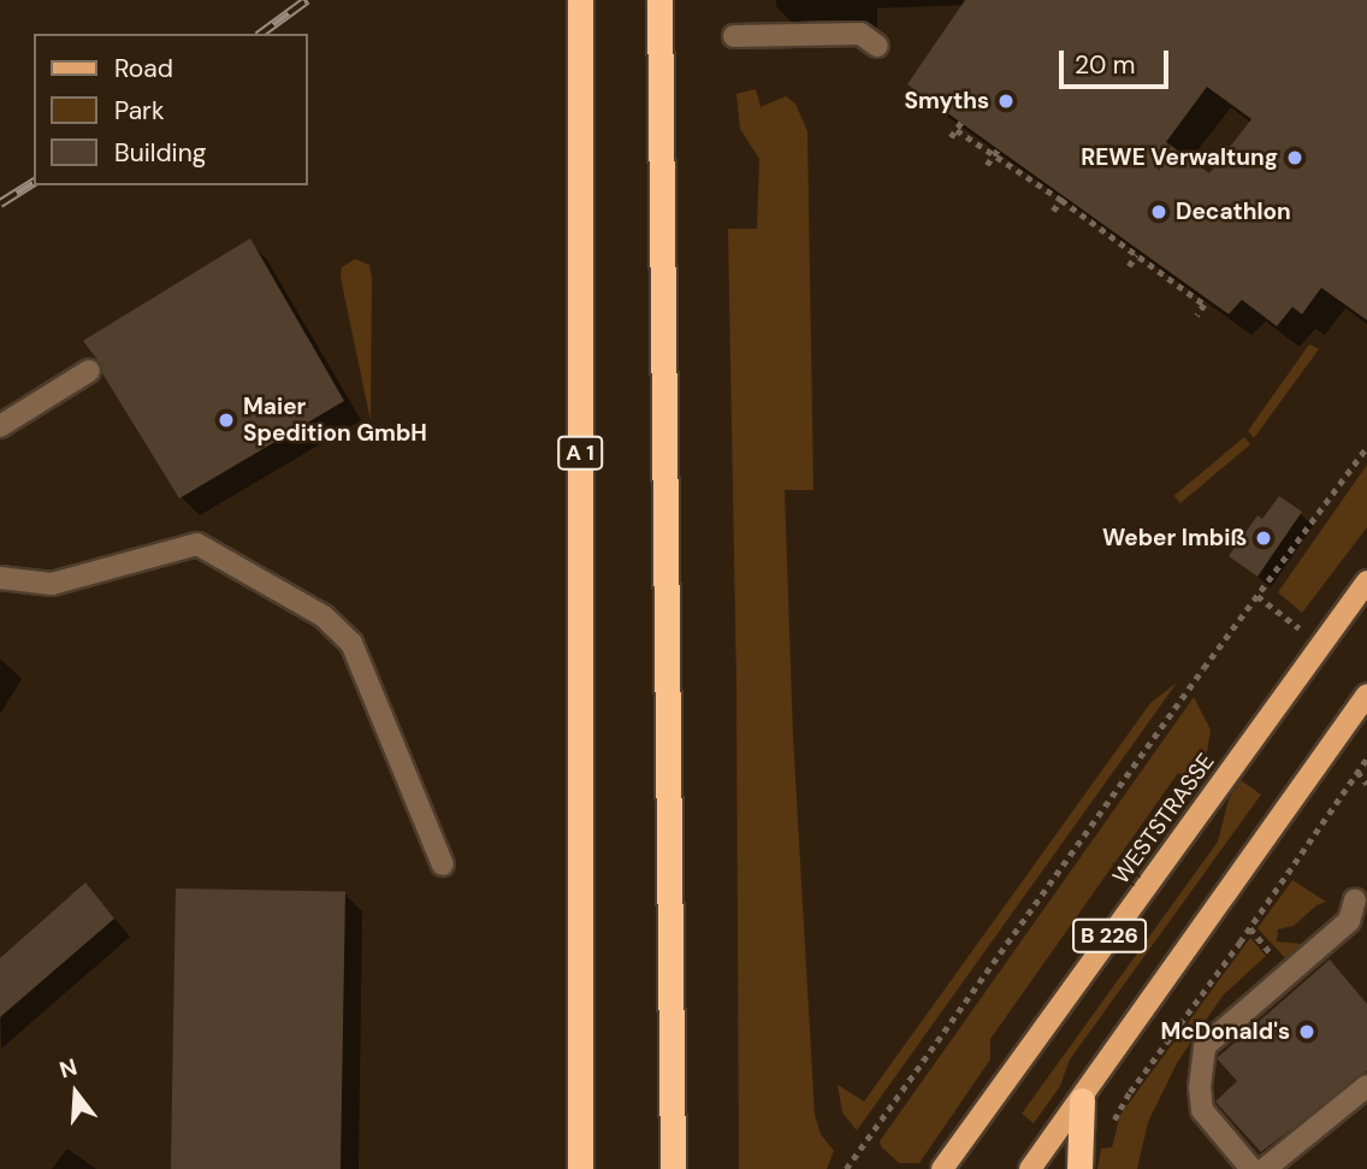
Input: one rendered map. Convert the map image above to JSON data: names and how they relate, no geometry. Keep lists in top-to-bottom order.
{
  "streets": {
    "highway": ["A 1"],
    "main road": ["WESTSTRASSE", "B 226"]
  },
  "places": [
    "Smyths",
    "REWE Verwaltung",
    "Decathlon",
    "Maier Spedition GmbH",
    "Weber Imbiß",
    "McDonald's"
  ],
  "legend": ["Road", "Park", "Building"],
  "scale_bar": "20 m",
  "north": "top"
}
